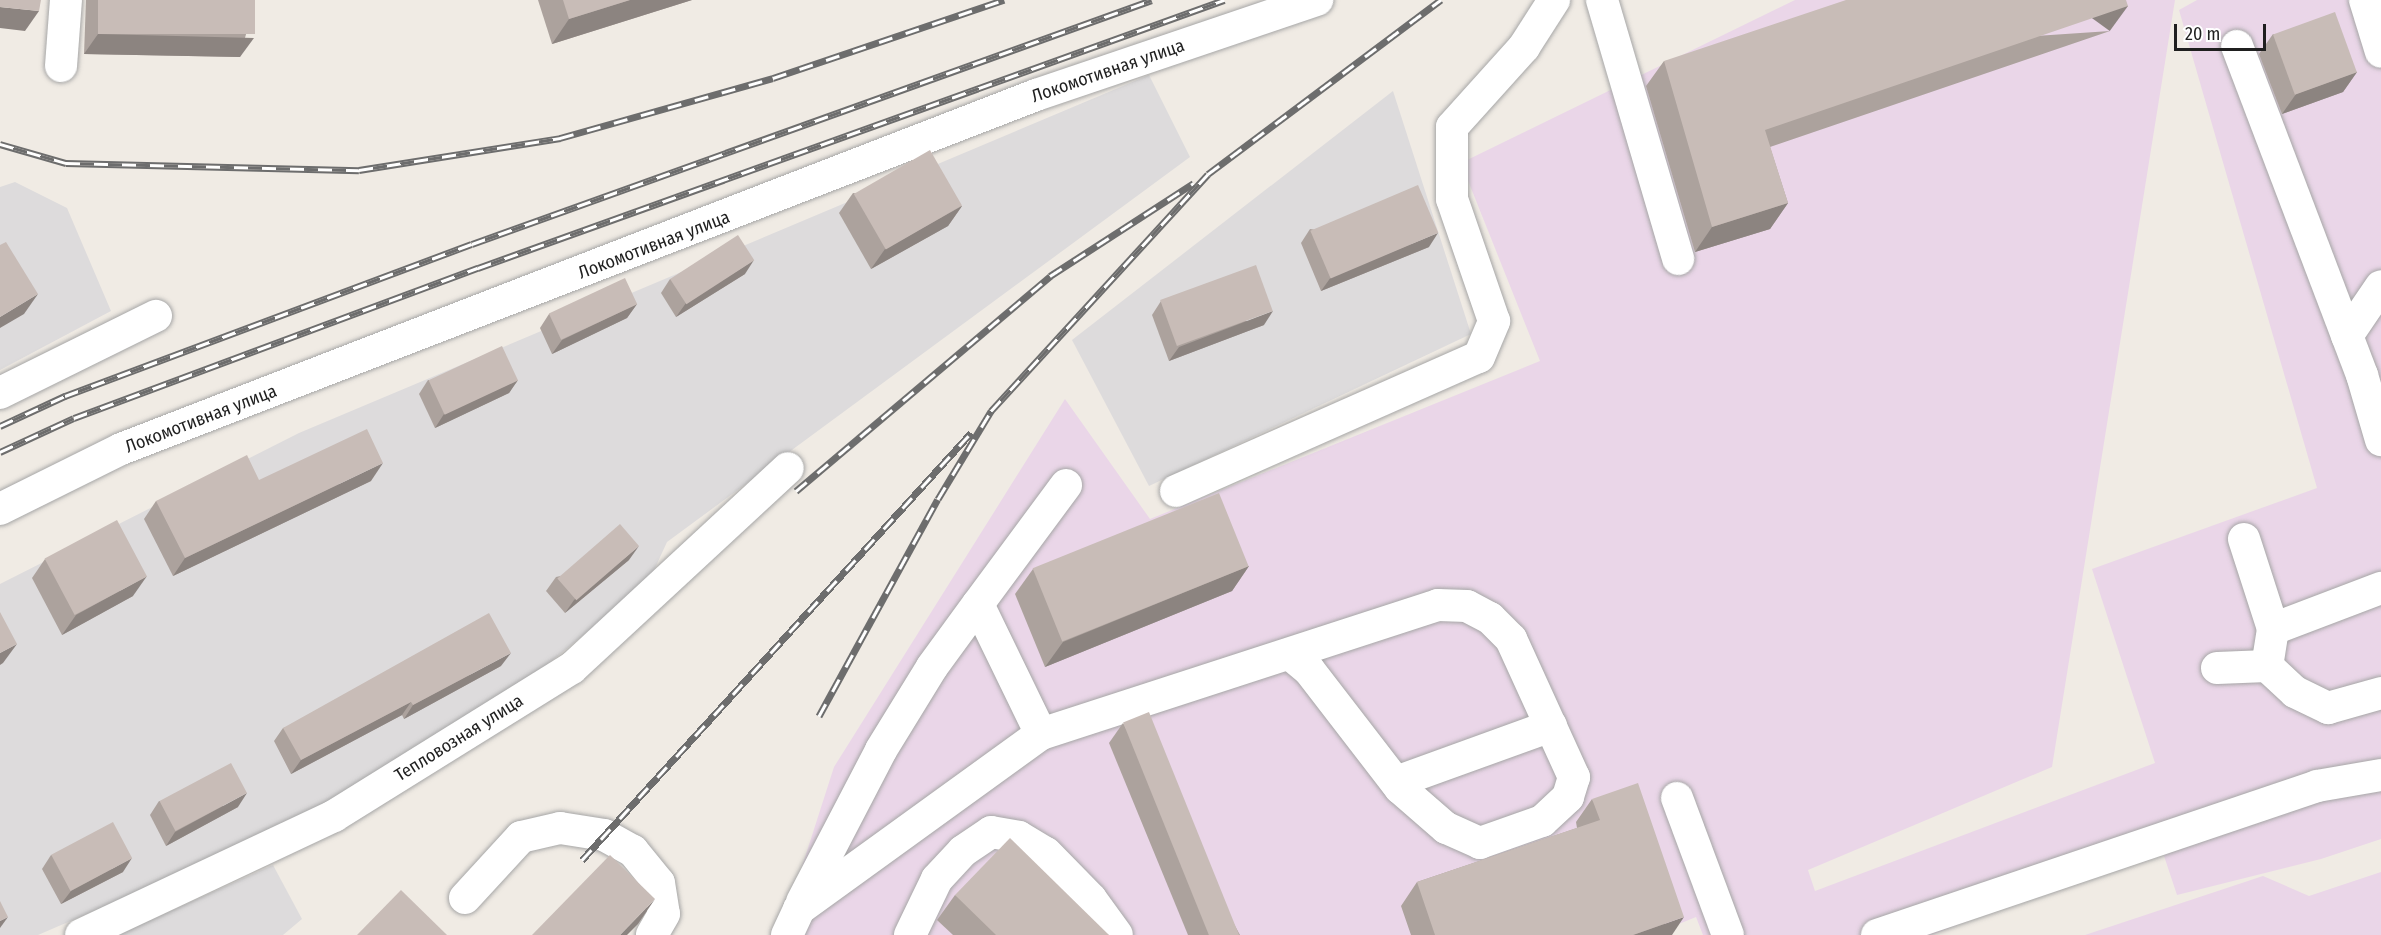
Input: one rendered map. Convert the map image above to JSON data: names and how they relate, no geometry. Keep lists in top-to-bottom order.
{
  "streets": {
    "street": ["Локомотивная улица", "Тепловозная улица"]
  },
  "scale_bar": "20 m"
}
